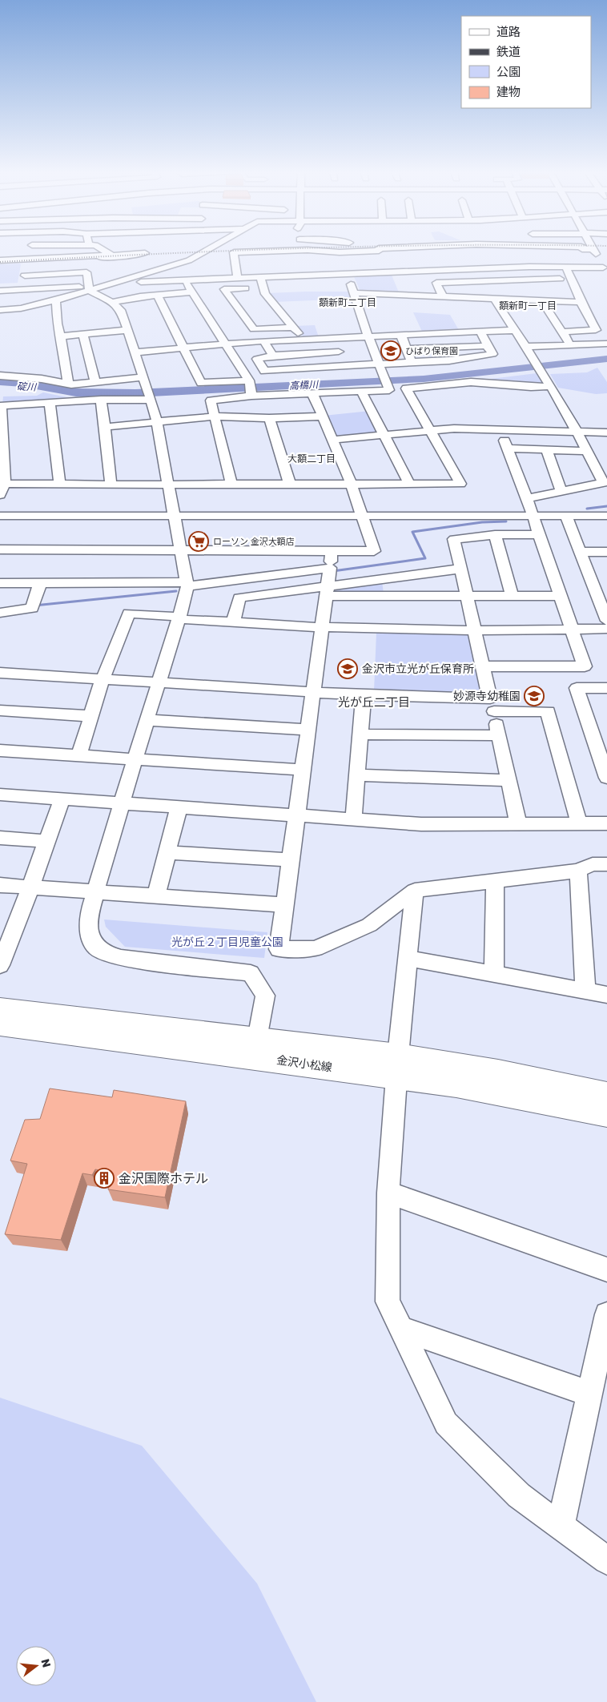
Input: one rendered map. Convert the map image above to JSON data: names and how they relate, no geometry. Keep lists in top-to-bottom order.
{
  "streets": {
    "main road": ["金沢小松線"]
  },
  "districts": [
    "額新町二丁目",
    "額新町一丁目",
    "大額二丁目",
    "光が丘二丁目"
  ],
  "water": ["高橋川", "碇川"],
  "parks": ["光が丘２丁目児童公園"],
  "places": {
    "school or university": ["ひばり保育園", "金沢市立光が丘保育所", "妙源寺幼稚園"],
    "supermarket": ["ローソン 金沢大額店"],
    "building": ["金沢国際ホテル"]
  },
  "legend": [
    "道路",
    "鉄道",
    "公園",
    "建物"
  ],
  "north": "right"
}
